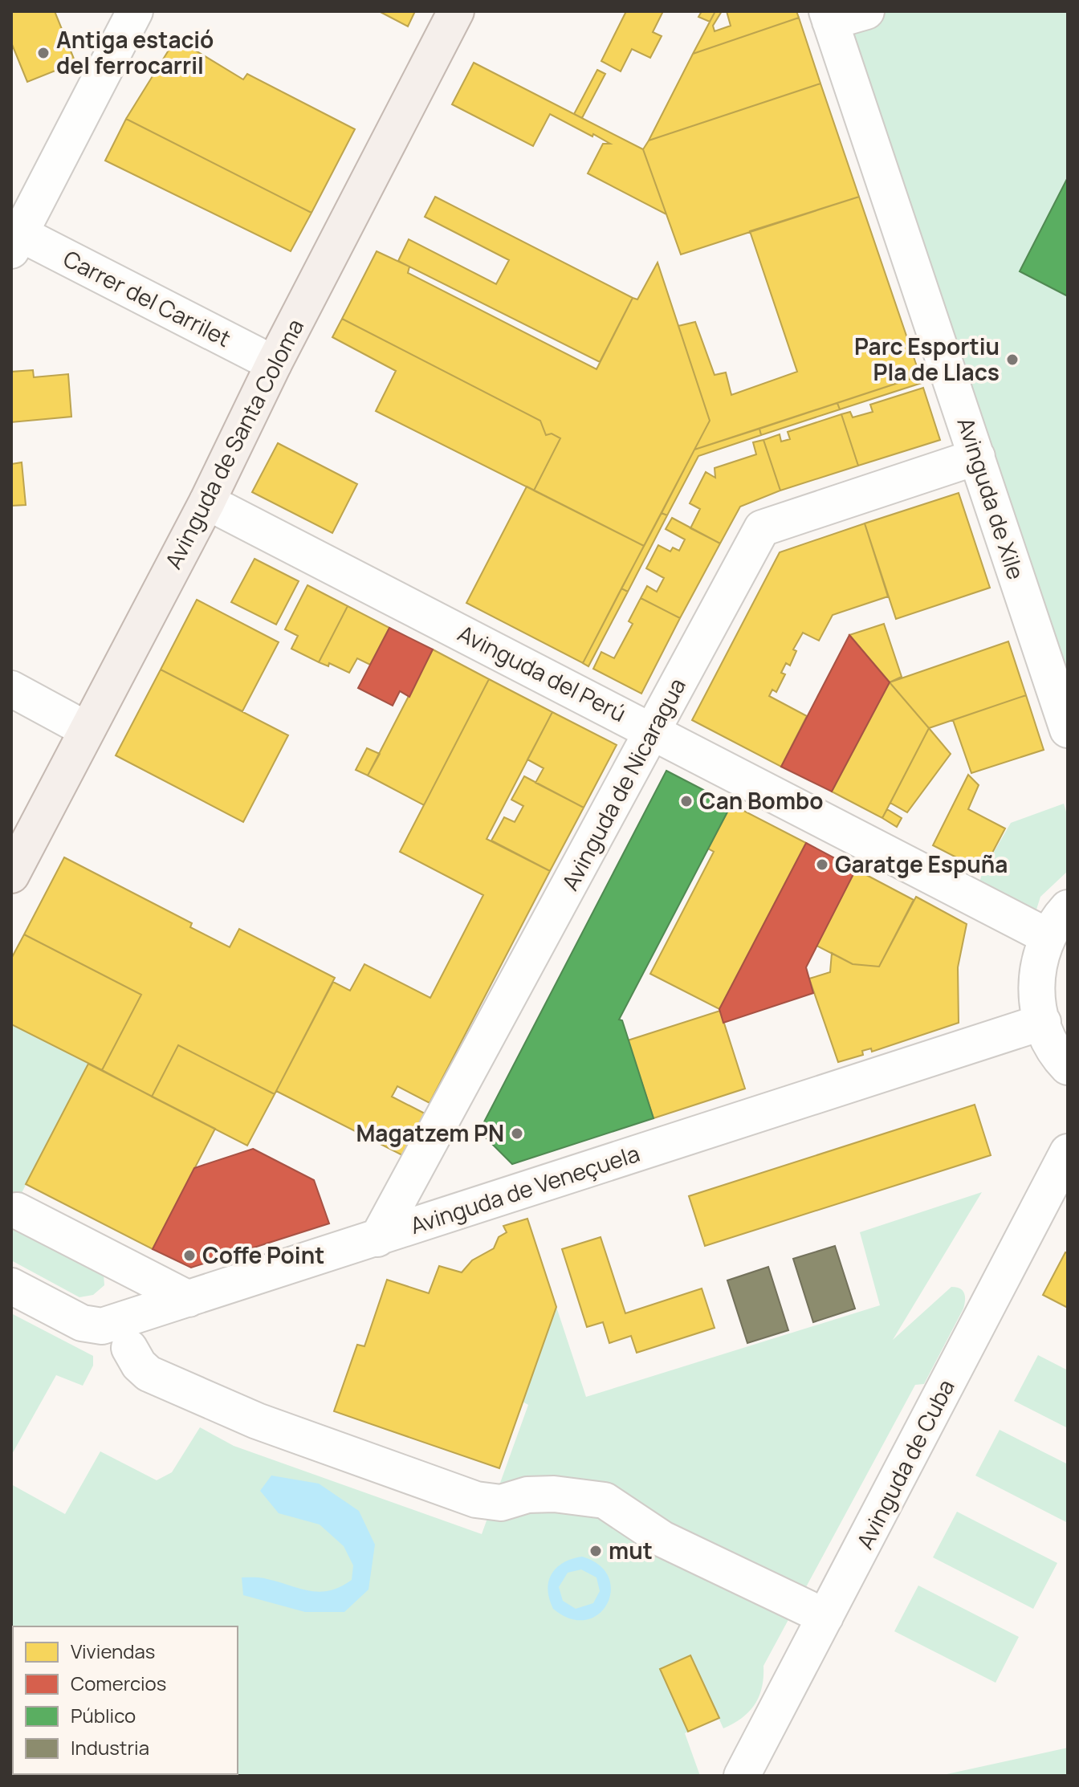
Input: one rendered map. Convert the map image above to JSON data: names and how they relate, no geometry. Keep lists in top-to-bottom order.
{
  "streets": {
    "main road": ["Avinguda de Santa Coloma"],
    "street": [
      "Carrer del Carrilet",
      "Avinguda de Xile",
      "Avinguda del Perú",
      "Avinguda de Nicaragua",
      "Avinguda de Veneçuela",
      "Avinguda de Cuba"
    ]
  },
  "crossings": [
    ["Carrer del Carrilet", "Avinguda de Santa Coloma"],
    ["Avinguda de Santa Coloma", "Avinguda del Perú"],
    ["Avinguda de Xile", "Avinguda de Nicaragua"],
    ["Avinguda del Perú", "Avinguda de Nicaragua"],
    ["Avinguda de Nicaragua", "Avinguda de Veneçuela"]
  ],
  "places": [
    "Antiga estació del ferrocarril",
    "Parc Esportiu Pla de Llacs",
    "Can Bombo",
    "Garatge Espuña",
    "Magatzem PN",
    "Coffe Point",
    "mut"
  ],
  "legend": [
    "Viviendas",
    "Comercios",
    "Público",
    "Industria"
  ]
}
